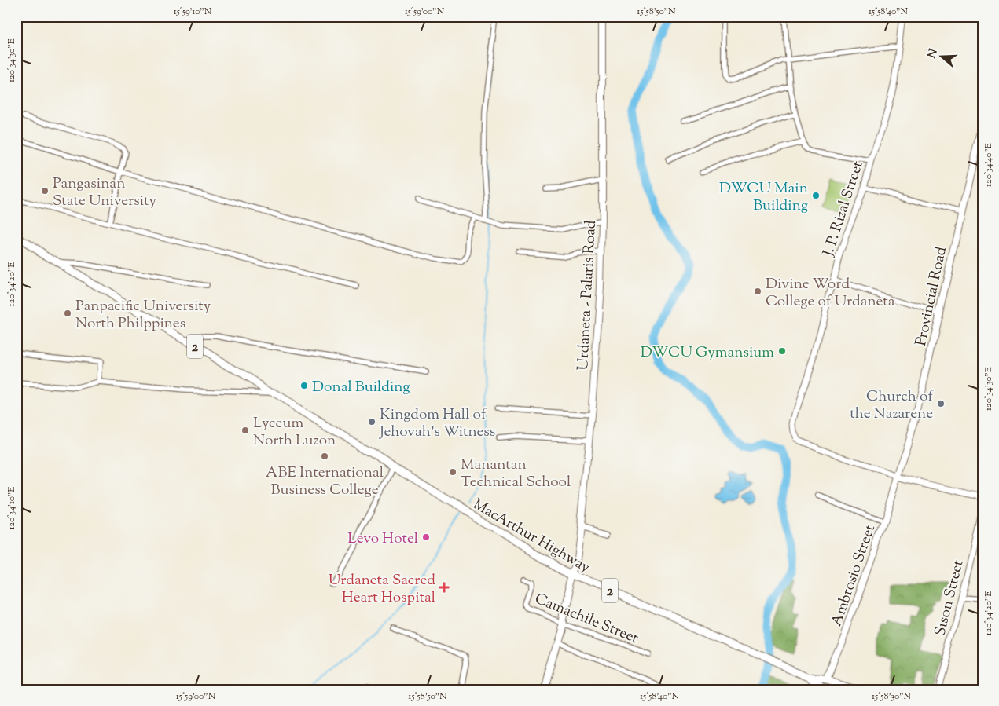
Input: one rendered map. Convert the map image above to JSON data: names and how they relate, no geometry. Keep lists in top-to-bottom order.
{
  "streets": {
    "main road": [
      "Urdaneta - Palaris Road",
      "Provincial Road",
      "2",
      "MacArthur Highway",
      "Ambrosio Street"
    ],
    "street": ["J. P. Rizal Street", "Sison Street", "Camachile Street"]
  },
  "crossings": [
    ["J. P. Rizal Street", "Provincial Road"],
    ["J. P. Rizal Street", "Ambrosio Street"],
    ["Urdaneta - Palaris Road", "MacArthur Highway"],
    ["Urdaneta - Palaris Road", "Camachile Street"],
    ["Provincial Road", "Ambrosio Street"],
    ["MacArthur Highway", "Ambrosio Street"]
  ],
  "places": {
    "other": [
      "Pangasinan State University",
      "DWCU Main Building",
      "Divine Word College of Urdaneta",
      "Panpacific University North Philppines",
      "DWCU Gymansium",
      "Donal Building",
      "Church of the Nazarene",
      "Kingdom Hall of Jehovah's Witness",
      "Lyceum North Luzon",
      "ABE International Business College",
      "Manantan Technical School",
      "Levo Hotel"
    ],
    "health": ["Urdaneta Sacred Heart Hospital"]
  },
  "north": "left",
  "coordinates": [
    "15°59'10\"N",
    "15°59'00\"N",
    "15°58'50\"N",
    "15°58'40\"N",
    "120°34'30\"E",
    "120°34'40\"E",
    "120°34'20\"E",
    "120°34'10\"E",
    "15°58'30\"N"
  ]
}
